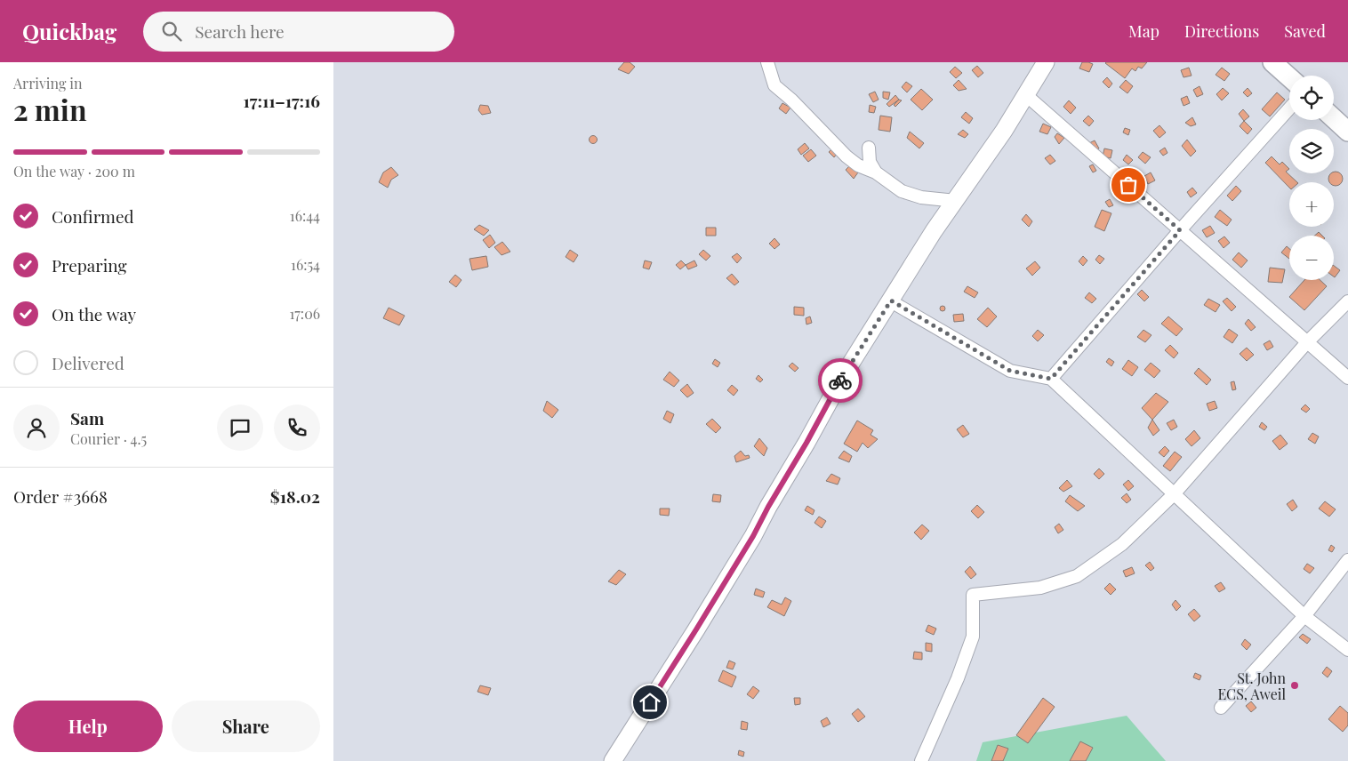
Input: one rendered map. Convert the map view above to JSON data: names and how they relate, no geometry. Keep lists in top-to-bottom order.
{
  "places": ["St. John ECS, Aweil"],
  "page": {
    "header": "Quickbag",
    "search": "Search here",
    "nav": ["Map", "Directions", "Saved"],
    "heading": ["2 min", "Arriving in", "17:11–17:16"],
    "panel": [
      "Sam",
      "Courier · 4.5",
      "Order #3668",
      "$18.02"
    ],
    "map_buttons": ["+", "−"],
    "bar": "On the way · 200 m",
    "list": [
      ["Confirmed", "16:44"],
      ["Preparing", "16:54"],
      ["On the way", "17:06"],
      "Delivered"
    ],
    "buttons": ["Help", "Share"]
  }
}
